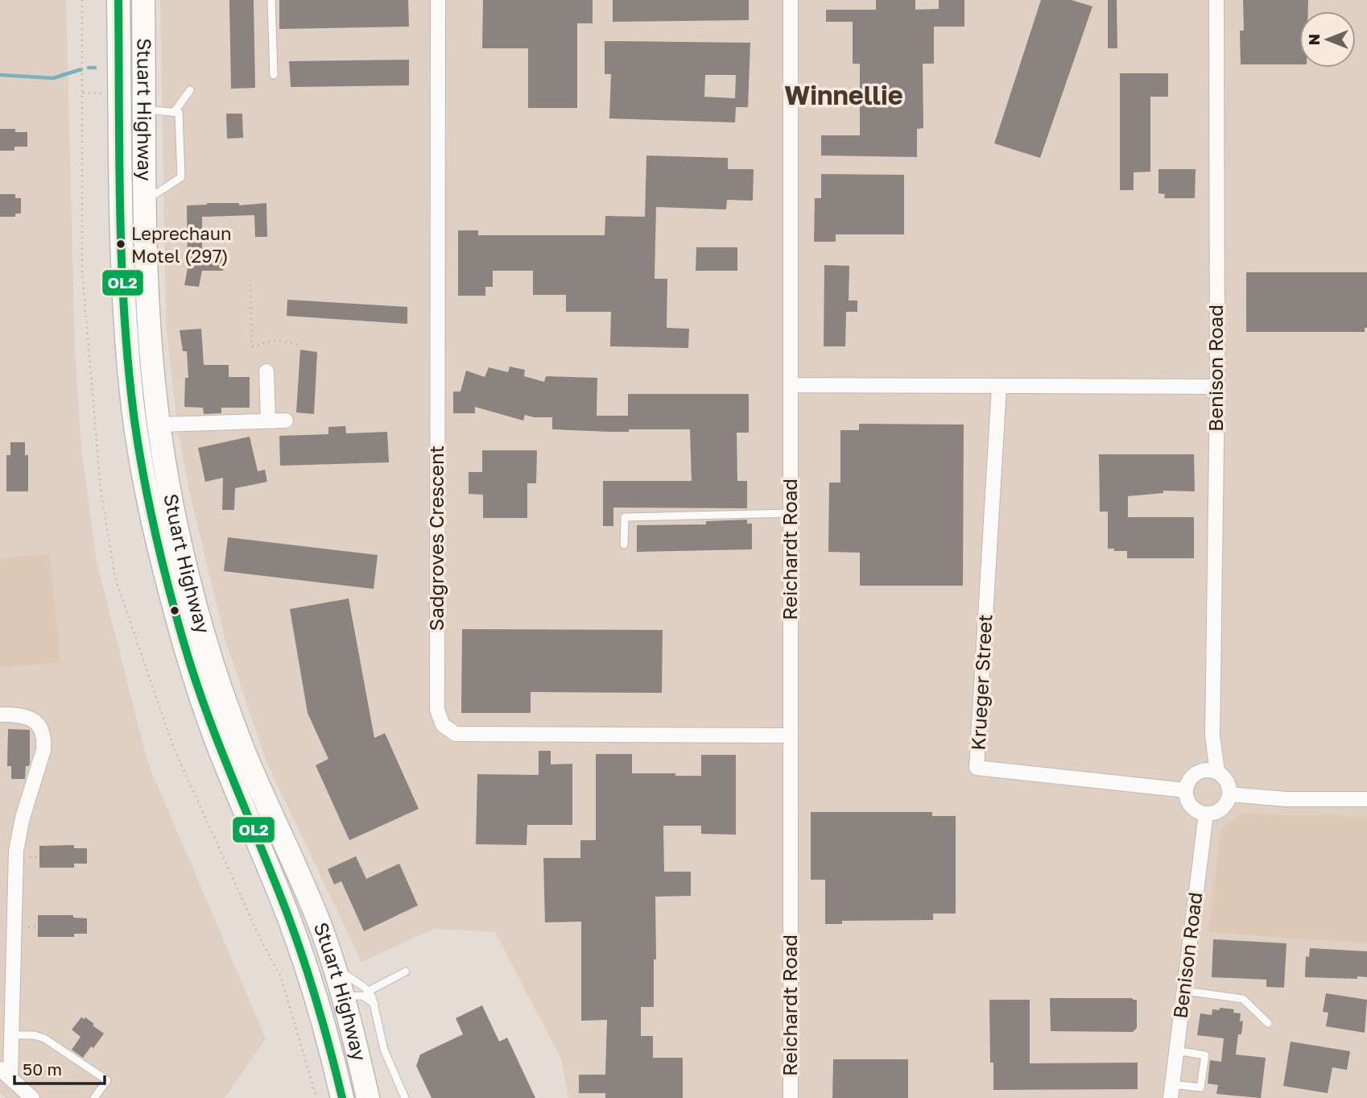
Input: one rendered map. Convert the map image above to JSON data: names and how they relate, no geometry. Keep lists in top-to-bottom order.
{
  "streets": {
    "highway": ["Stuart Highway"],
    "street": [
      "Benison Road",
      "Sadgroves Crescent",
      "Reichardt Road",
      "Krueger Street"
    ]
  },
  "crossings": [
    ["Benison Road", "Krueger Street"],
    ["Sadgroves Crescent", "Reichardt Road"]
  ],
  "districts": ["Winnellie"],
  "places": ["Leprechaun Motel (297)"],
  "lines": ["transit line OL2"],
  "scale_bar": "50 m",
  "north": "left"
}
